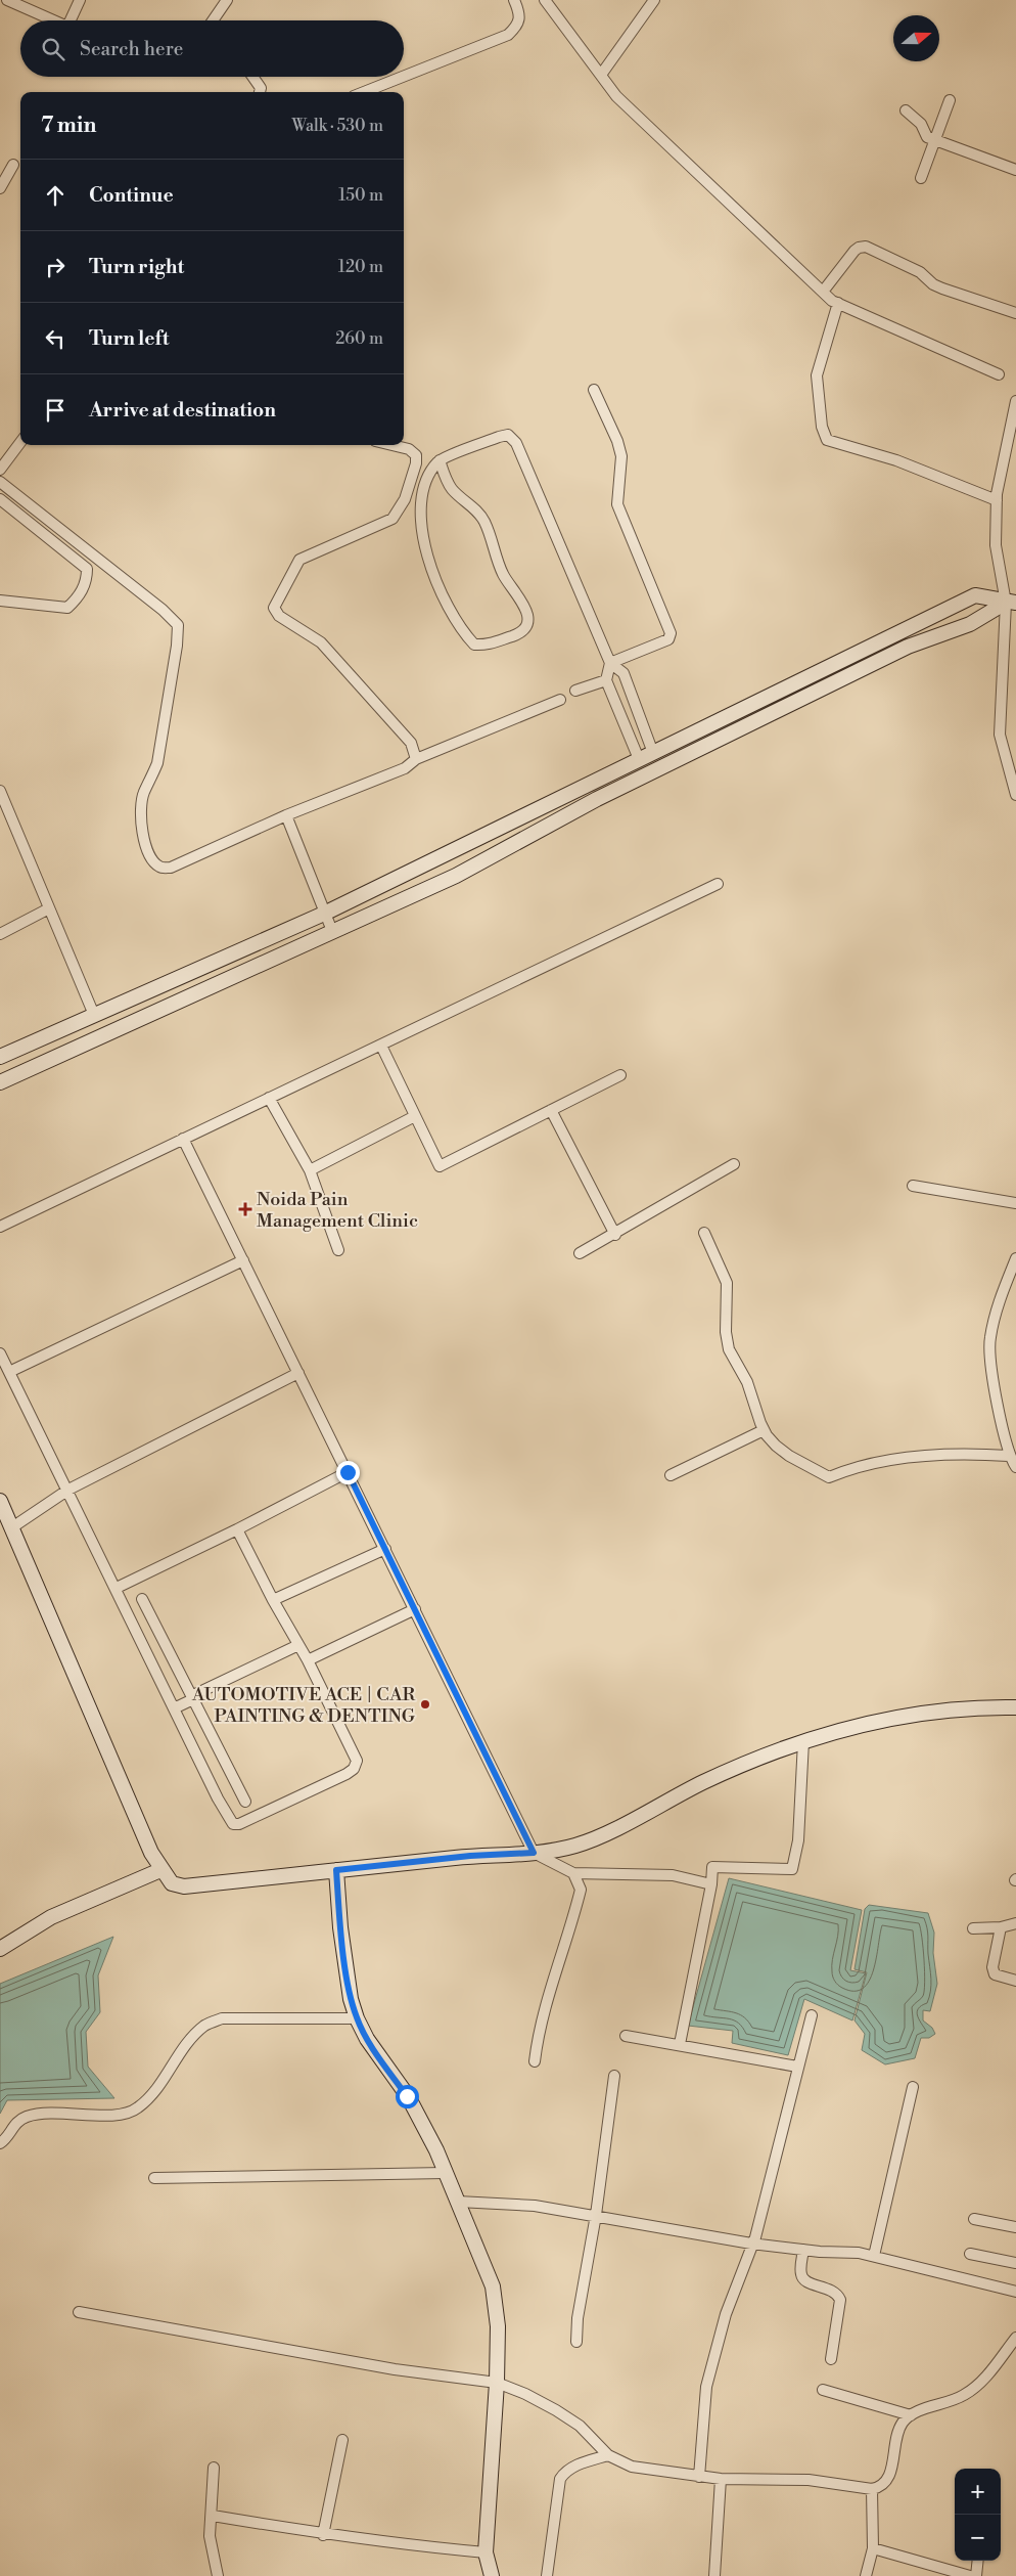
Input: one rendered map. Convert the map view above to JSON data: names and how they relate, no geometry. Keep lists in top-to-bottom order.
{
  "places": {
    "health": ["Noida Pain Management Clinic"],
    "other": ["AUTOMOTIVE ACE | CAR PAINTING & DENTING"]
  },
  "north": "right",
  "page": {
    "search": "Search here",
    "heading": ["7 min", "Walk · 530 m"],
    "list": [
      ["Continue", "150 m"],
      ["Turn right", "120 m"],
      ["Turn left", "260 m"],
      "Arrive at destination"
    ],
    "map_buttons": ["+", "−"]
  }
}
